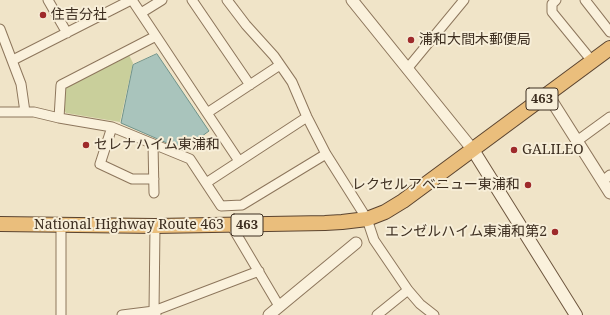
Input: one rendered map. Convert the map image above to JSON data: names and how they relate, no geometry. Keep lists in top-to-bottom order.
{
  "streets": {
    "highway": ["463", "National Highway Route 463"]
  },
  "places": [
    "住吉分社",
    "浦和大間木郵便局",
    "セレナハイム東浦和",
    "GALILEO",
    "レクセルアベニュー東浦和",
    "エンゼルハイム東浦和第2"
  ]
}
